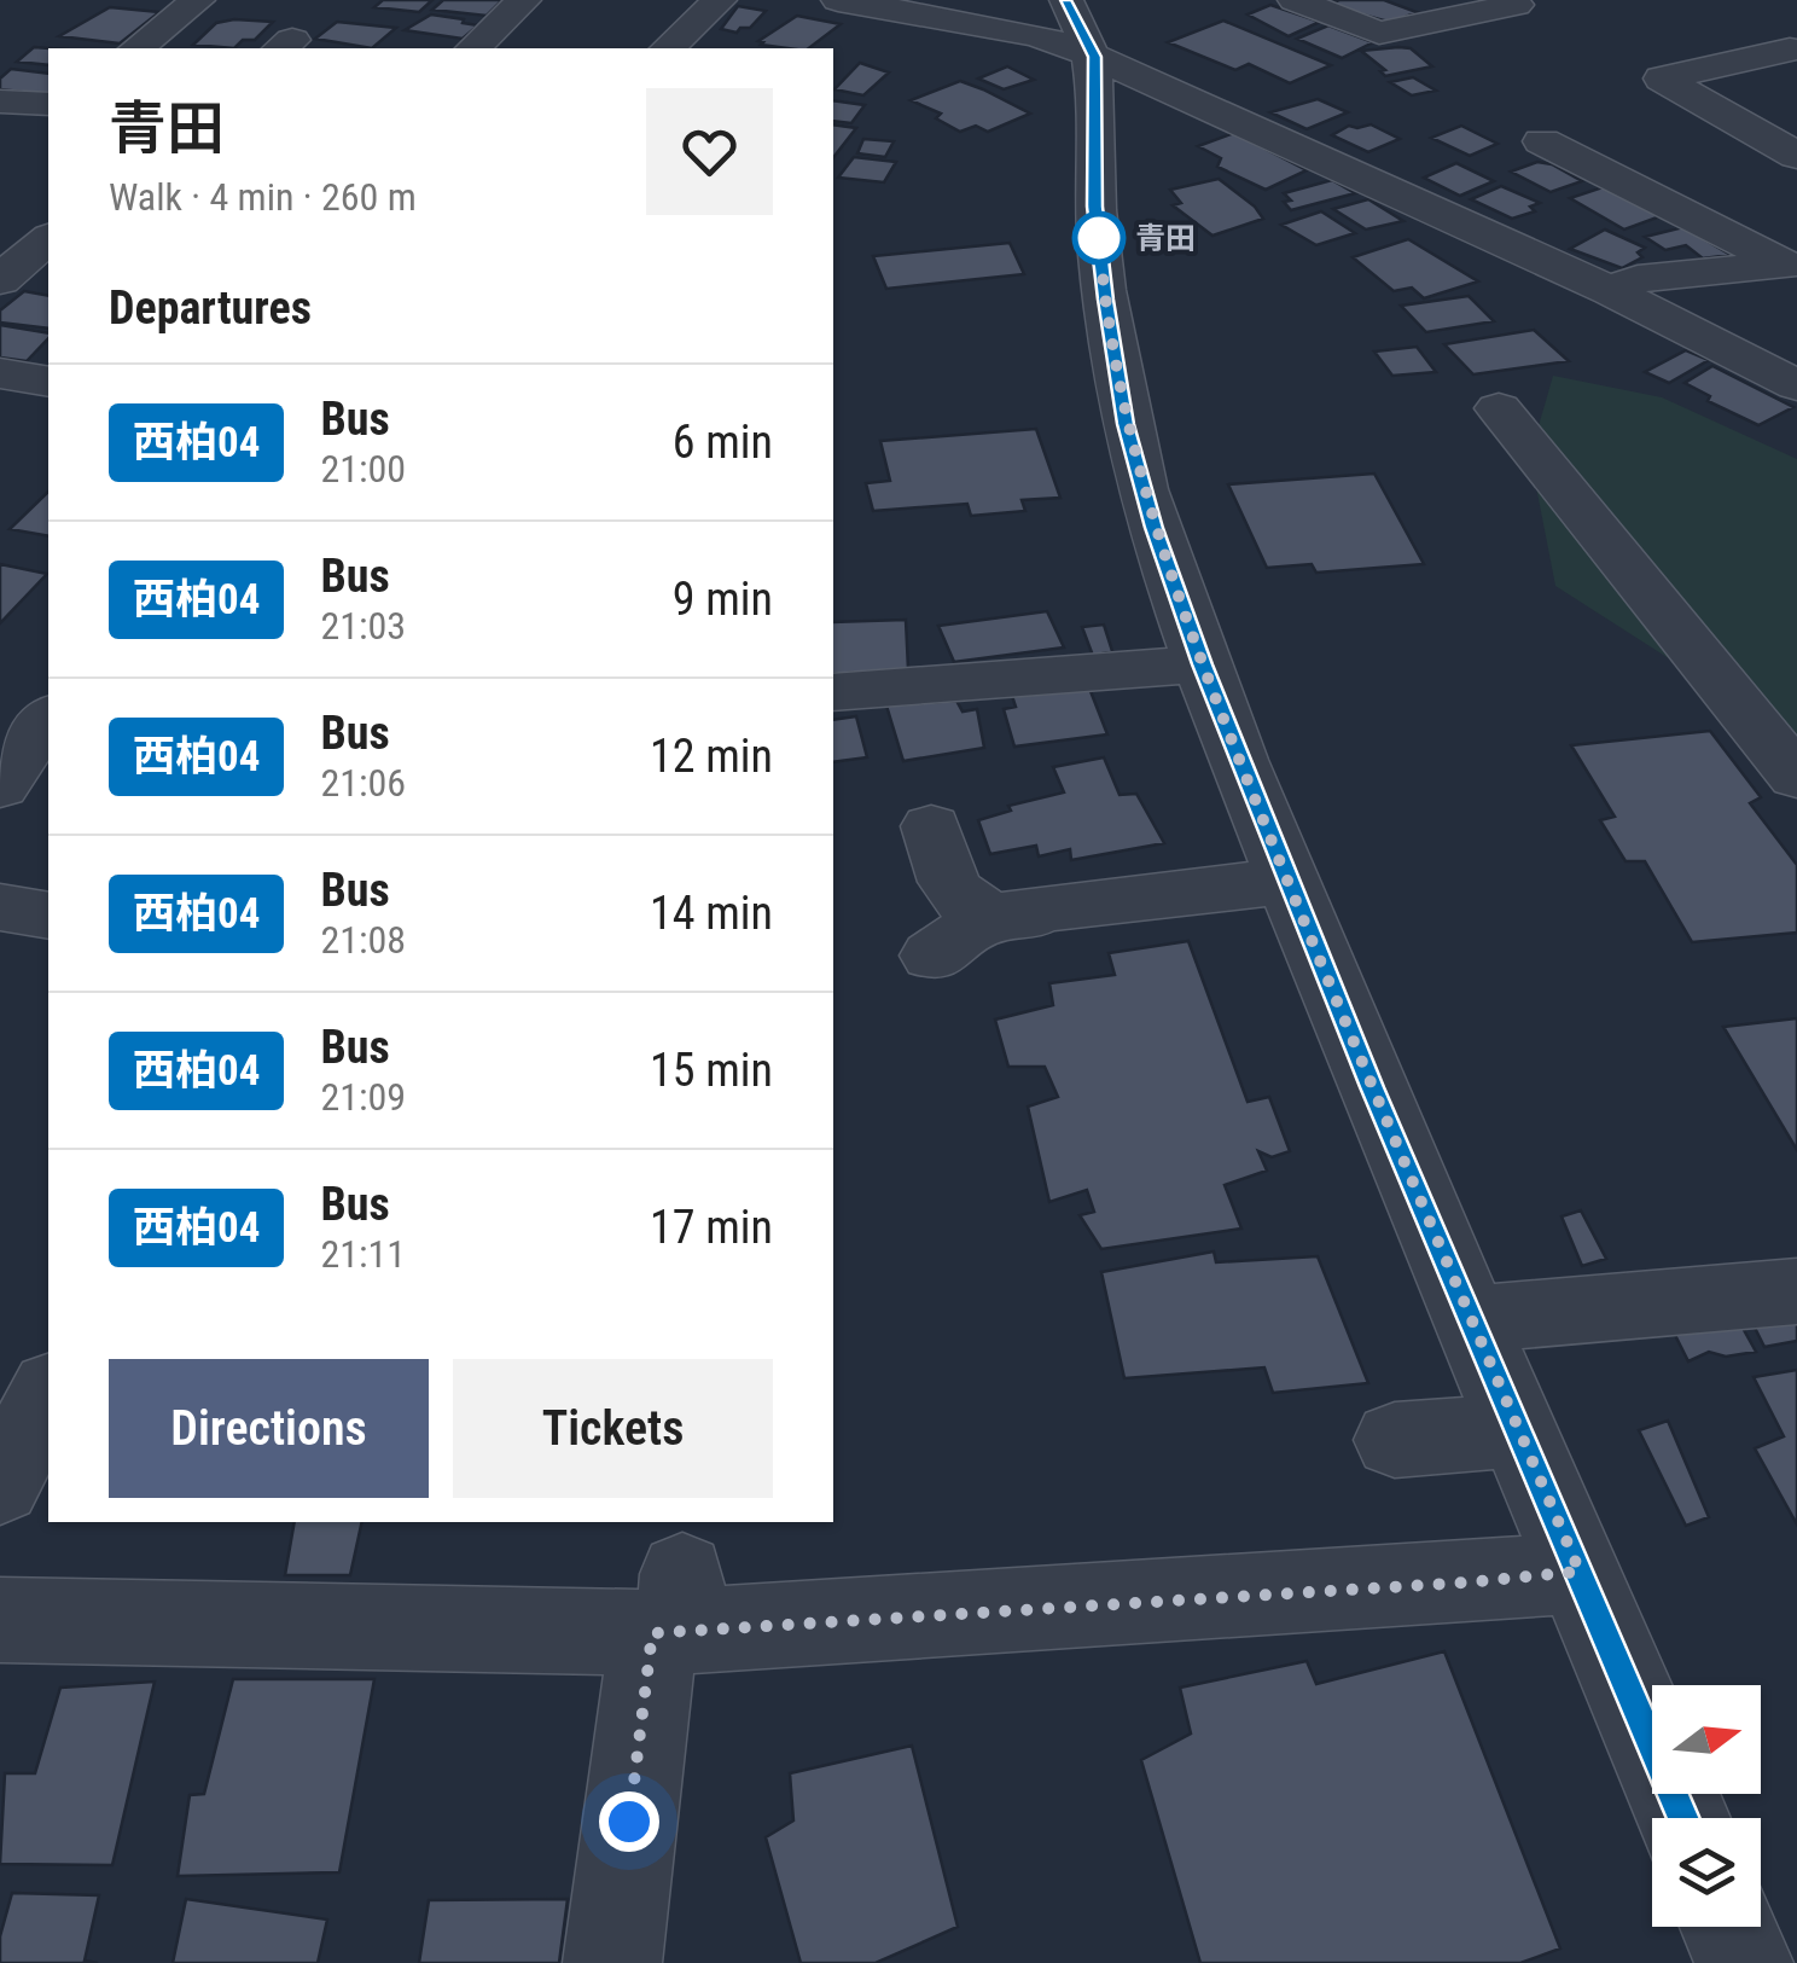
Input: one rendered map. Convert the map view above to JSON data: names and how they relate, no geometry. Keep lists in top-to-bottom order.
{
  "places": ["青田"],
  "lines": ["bus line 西柏04"],
  "north": "right",
  "page": {
    "heading": [
      ["青田", "Walk · 4 min · 260 m"],
      "Departures"
    ],
    "list": [
      {
        "mark": "西柏04",
        "name": "Bus",
        "note": "21:00",
        "value": "6 min"
      },
      {
        "mark": "西柏04",
        "name": "Bus",
        "note": "21:03",
        "value": "9 min"
      },
      {
        "mark": "西柏04",
        "name": "Bus",
        "note": "21:06",
        "value": "12 min"
      },
      {
        "mark": "西柏04",
        "name": "Bus",
        "note": "21:08",
        "value": "14 min"
      },
      {
        "mark": "西柏04",
        "name": "Bus",
        "note": "21:09",
        "value": "15 min"
      },
      {
        "mark": "西柏04",
        "name": "Bus",
        "note": "21:11",
        "value": "17 min"
      }
    ],
    "buttons": ["Directions", "Tickets"]
  }
}
